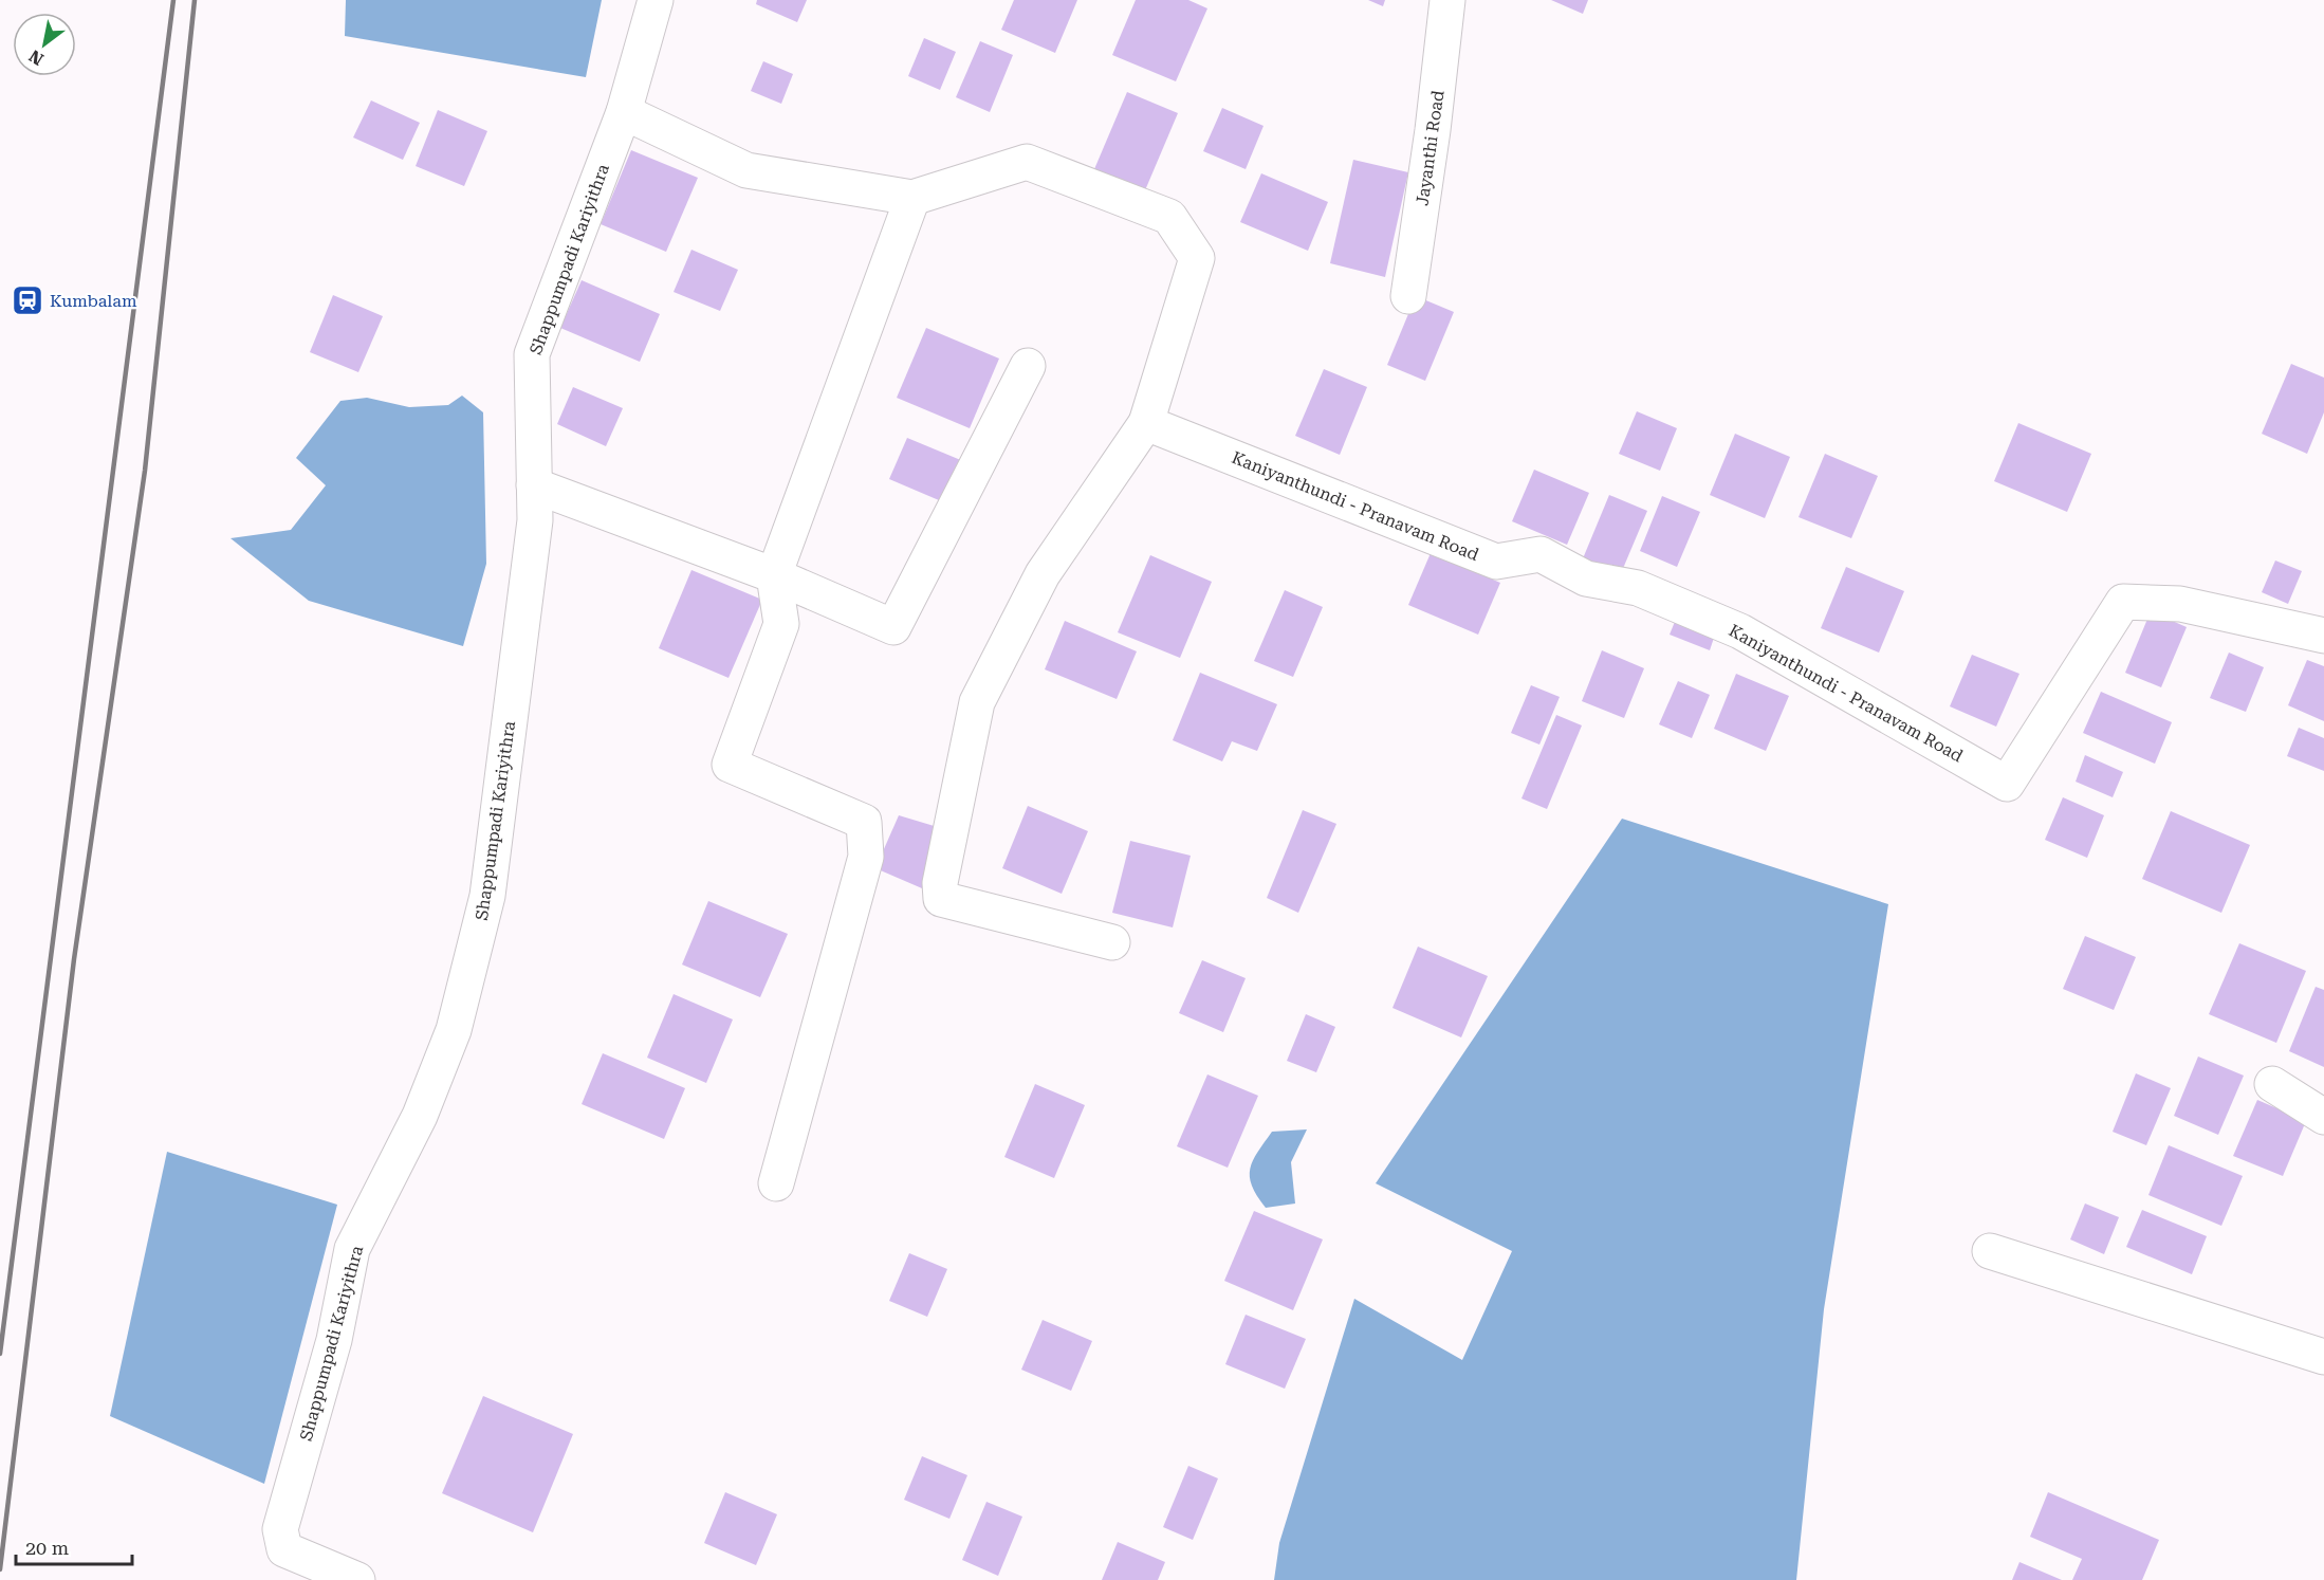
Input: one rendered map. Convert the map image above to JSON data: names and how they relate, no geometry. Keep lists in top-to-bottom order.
{
  "streets": {
    "street": ["Jayanthi Road", "Shappumpadi Kariyithra", "Kaniyanthundi - Pranavam Road"]
  },
  "places": {
    "station": ["Kumbalam"]
  },
  "scale_bar": "20 m",
  "north": "bottom left"
}
